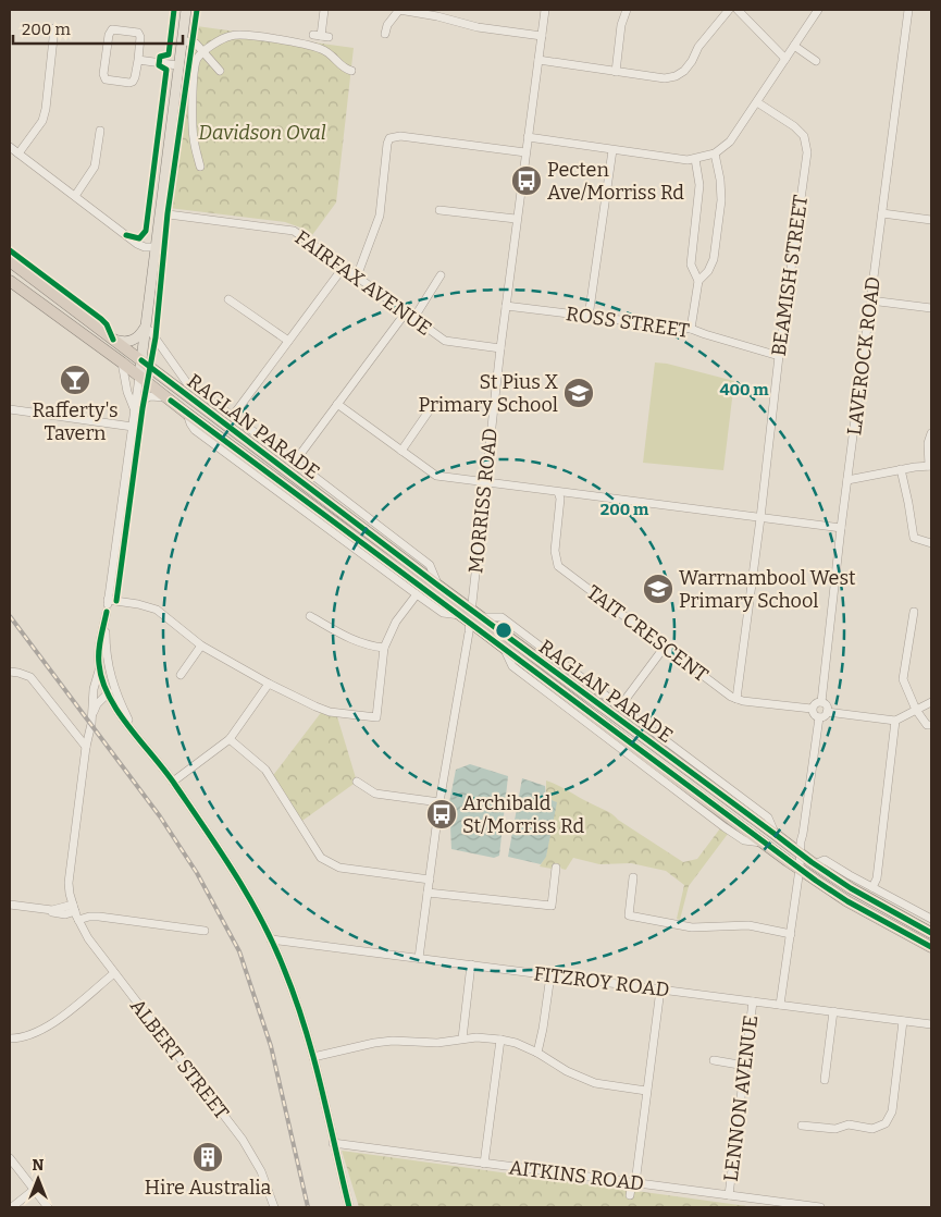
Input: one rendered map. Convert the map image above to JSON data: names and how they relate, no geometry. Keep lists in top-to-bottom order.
{
  "streets": {
    "highway": ["RAGLAN PARADE"],
    "street": [
      "BEAMISH STREET",
      "FAIRFAX AVENUE",
      "ROSS STREET",
      "LAVEROCK ROAD",
      "MORRISS ROAD",
      "TAIT CRESCENT",
      "FITZROY ROAD",
      "ALBERT STREET",
      "LENNON AVENUE",
      "AITKINS ROAD"
    ]
  },
  "crossings": [
    ["BEAMISH STREET", "ROSS STREET"],
    ["BEAMISH STREET", "TAIT CRESCENT"],
    ["FAIRFAX AVENUE", "MORRISS ROAD"],
    ["ROSS STREET", "MORRISS ROAD"],
    ["LAVEROCK ROAD", "TAIT CRESCENT"],
    ["RAGLAN PARADE", "MORRISS ROAD"],
    ["MORRISS ROAD", "FITZROY ROAD"],
    ["FITZROY ROAD", "LENNON AVENUE"],
    ["LENNON AVENUE", "AITKINS ROAD"]
  ],
  "parks": ["Davidson Oval"],
  "places": {
    "bus stop": ["Pecten Ave/Morriss Rd", "Archibald St/Morriss Rd"],
    "bar": ["Rafferty's Tavern"],
    "school or university": ["St Pius X Primary School", "Warrnambool West Primary School"],
    "building": ["Hire Australia"]
  },
  "scale_bar": "200 m",
  "north": "top",
  "rings": ["400 m", "200 m"]
}
